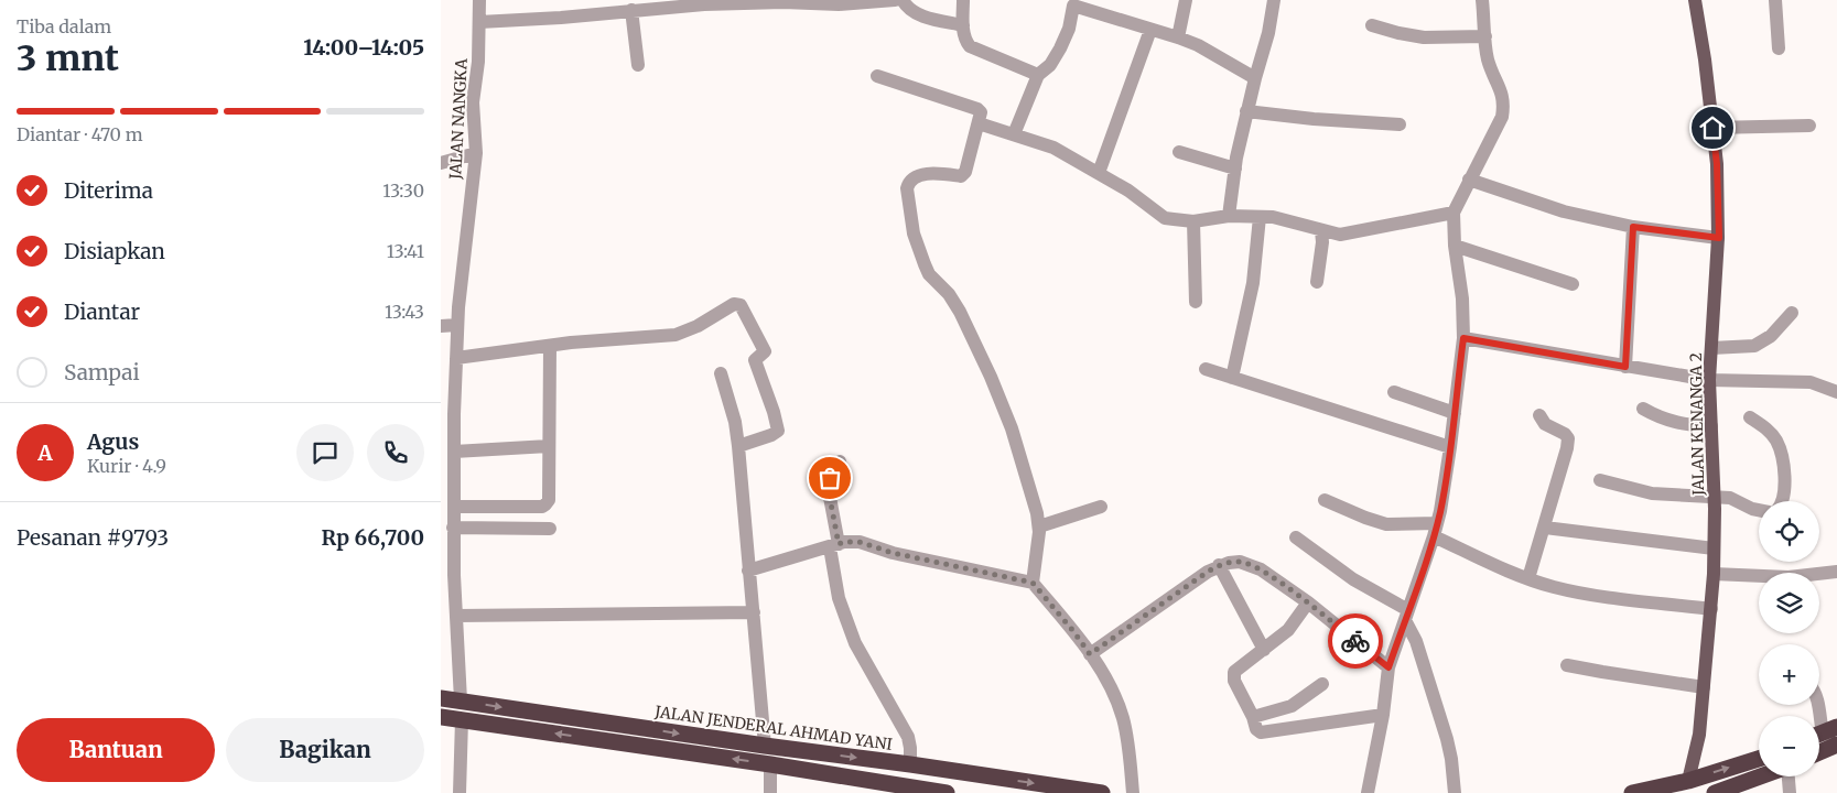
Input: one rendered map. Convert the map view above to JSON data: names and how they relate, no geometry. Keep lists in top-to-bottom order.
{
  "streets": {
    "highway": ["JALAN JENDERAL AHMAD YANI"],
    "main road": ["JALAN KENANGA 2"],
    "street": ["JALAN NANGKA"]
  },
  "crossings": [
    ["JALAN NANGKA", "JALAN JENDERAL AHMAD YANI"]
  ],
  "page": {
    "heading": ["3 mnt", "Tiba dalam", "14:00–14:05"],
    "panel": [
      "Agus",
      "Kurir · 4.9",
      "Pesanan #9793",
      "Rp 66,700"
    ],
    "bar": "Diantar · 470 m",
    "list": [
      ["Diterima", "13:30"],
      ["Disiapkan", "13:41"],
      ["Diantar", "13:43"],
      "Sampai"
    ],
    "round": "A",
    "map_buttons": ["+", "−"],
    "buttons": ["Bantuan", "Bagikan"]
  }
}
